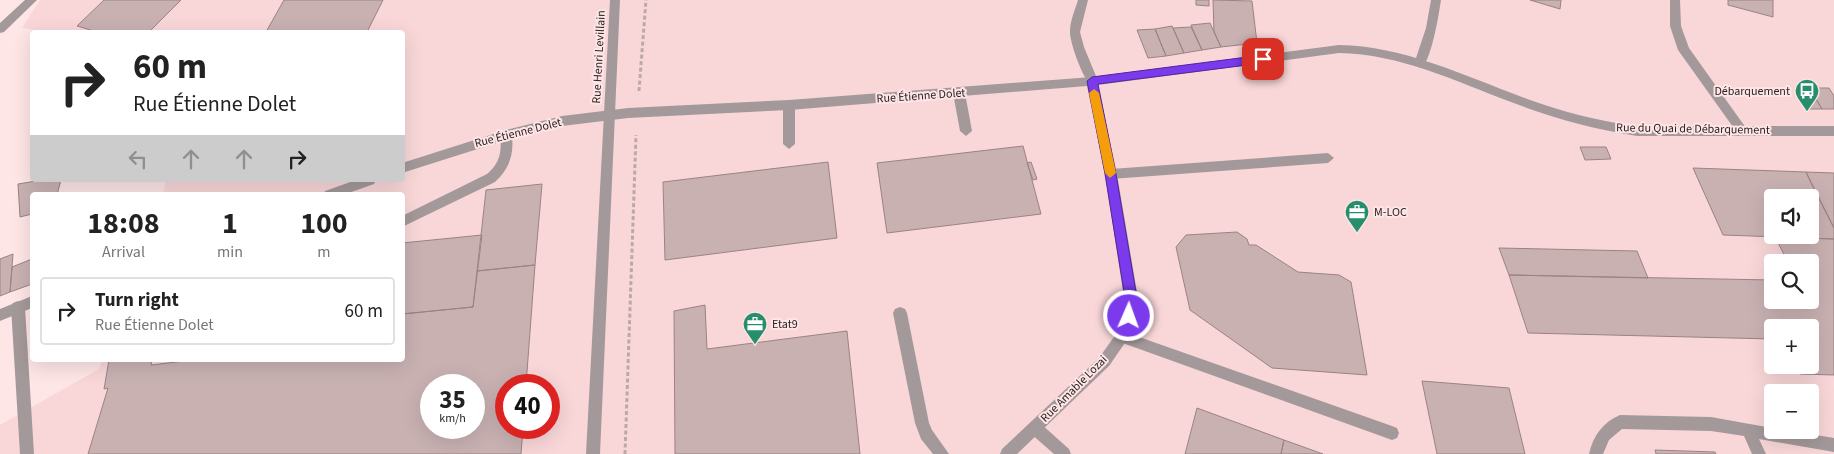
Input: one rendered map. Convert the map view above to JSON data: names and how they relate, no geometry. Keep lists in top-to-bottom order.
{
  "streets": {
    "street": [
      "Rue Henri Levillain",
      "Rue Étienne Dolet",
      "Rue du Quai de Débarquement",
      "Rue Amable Lozai"
    ]
  },
  "crossings": [
    ["Rue Henri Levillain", "Rue Étienne Dolet"],
    ["Rue Étienne Dolet", "Rue du Quai de Débarquement"],
    ["Rue Étienne Dolet", "Rue Amable Lozai"]
  ],
  "places": {
    "bus stop": ["Débarquement"],
    "office": ["M-LOC", "Etat9"]
  },
  "page": {
    "turn": ["60 m", "Rue Étienne Dolet"],
    "map_buttons": ["+", "−"],
    "eta": [
      "18:08",
      "Arrival",
      "1",
      "min",
      "100",
      "m"
    ],
    "list": [
      {
        "name": "Turn right",
        "note": "Rue Étienne Dolet",
        "value": "60 m"
      }
    ],
    "speed": "35 km/h",
    "limit": "40"
  }
}
